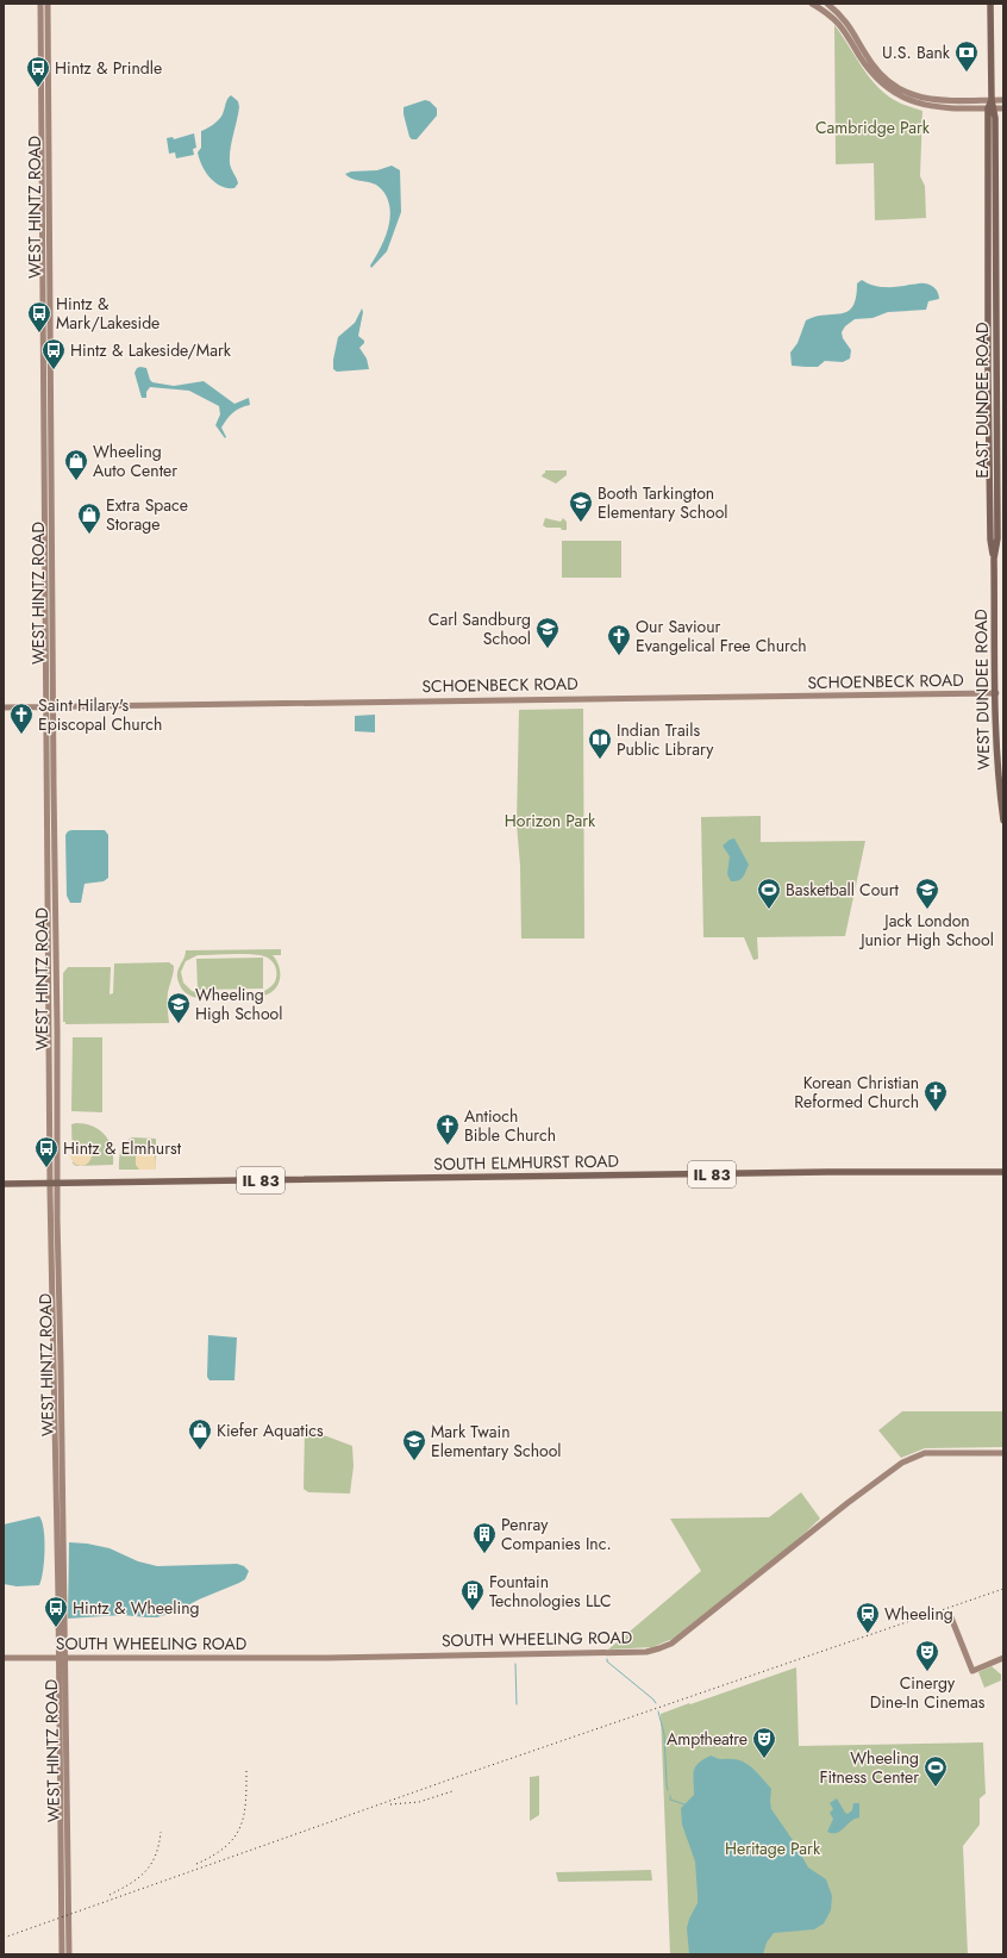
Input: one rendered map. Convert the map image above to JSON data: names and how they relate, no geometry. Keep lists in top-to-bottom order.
{
  "streets": {
    "main road": [
      "WEST HINTZ ROAD",
      "EAST DUNDEE ROAD",
      "SCHOENBECK ROAD",
      "WEST DUNDEE ROAD",
      "SOUTH ELMHURST ROAD",
      "IL 83",
      "SOUTH WHEELING ROAD"
    ]
  },
  "crossings": [
    ["WEST HINTZ ROAD", "SCHOENBECK ROAD"],
    ["WEST HINTZ ROAD", "SOUTH ELMHURST ROAD"],
    ["WEST HINTZ ROAD", "IL 83"],
    ["WEST HINTZ ROAD", "SOUTH WHEELING ROAD"],
    ["EAST DUNDEE ROAD", "WEST DUNDEE ROAD"],
    ["SCHOENBECK ROAD", "WEST DUNDEE ROAD"],
    ["SOUTH ELMHURST ROAD", "IL 83"]
  ],
  "parks": ["Cambridge Park", "Horizon Park", "Heritage Park"],
  "places": {
    "bank": ["U.S. Bank"],
    "bus stop": [
      "Hintz & Prindle",
      "Hintz & Mark/Lakeside",
      "Hintz & Lakeside/Mark",
      "Hintz & Elmhurst",
      "Hintz & Wheeling"
    ],
    "shop": ["Wheeling Auto Center", "Extra Space Storage", "Kiefer Aquatics"],
    "school or university": [
      "Booth Tarkington Elementary School",
      "Carl Sandburg School",
      "Jack London Junior High School",
      "Wheeling High School",
      "Mark Twain Elementary School"
    ],
    "church": [
      "Our Saviour Evangelical Free Church",
      "Saint Hilary's Episcopal Church",
      "Korean Christian Reformed Church",
      "Antioch Bible Church"
    ],
    "library": ["Indian Trails Public Library"],
    "sports": ["Basketball Court", "Wheeling Fitness Center"],
    "building": ["Penray Companies Inc.", "Fountain Technologies LLC"],
    "station": ["Wheeling"],
    "theatre": ["Cinergy Dine-In Cinemas", "Amptheatre"]
  }
}
